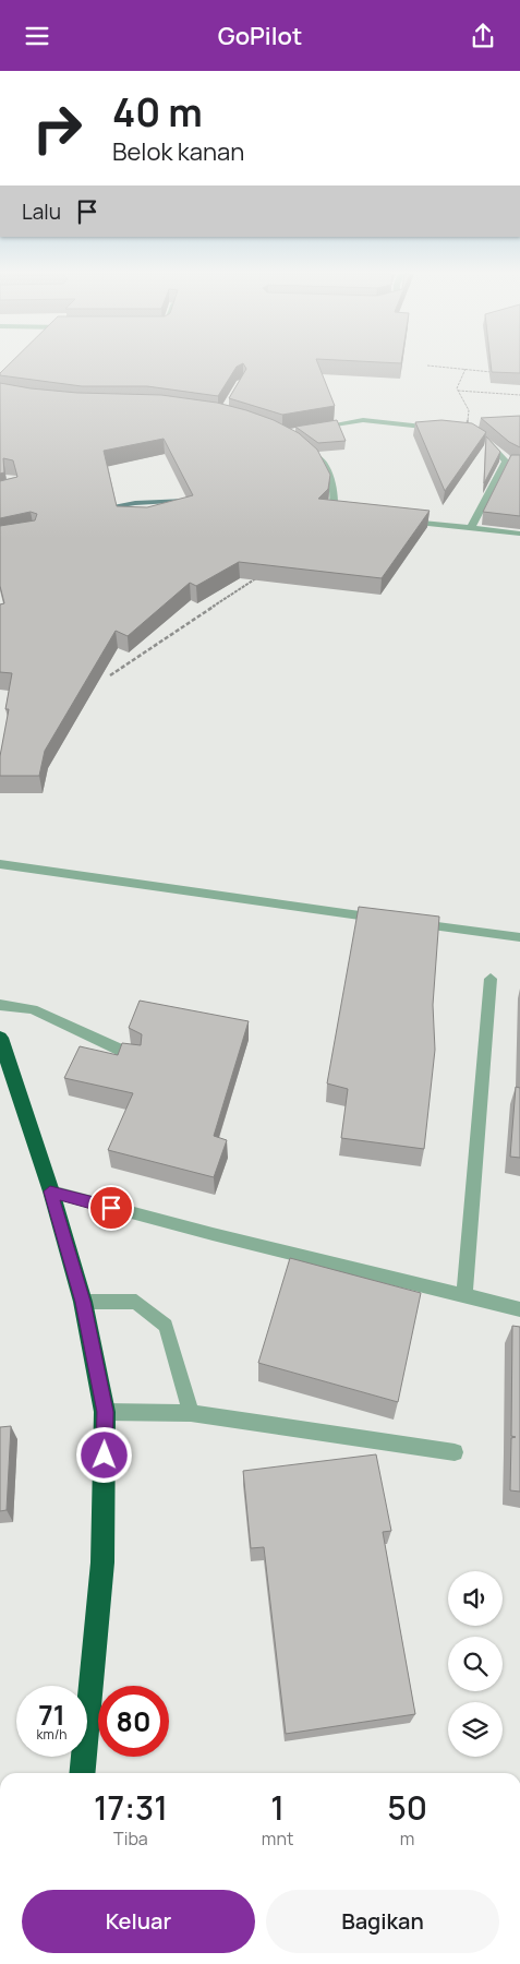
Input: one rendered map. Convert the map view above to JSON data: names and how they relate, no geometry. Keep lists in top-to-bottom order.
{
  "page": {
    "header": "GoPilot",
    "turn": ["40 m", "Belok kanan"],
    "then": "Lalu",
    "speed": "71 km/h",
    "limit": "80",
    "eta": [
      "17:31",
      "Tiba",
      "1",
      "mnt",
      "50",
      "m"
    ],
    "buttons": ["Keluar", "Bagikan"]
  }
}
